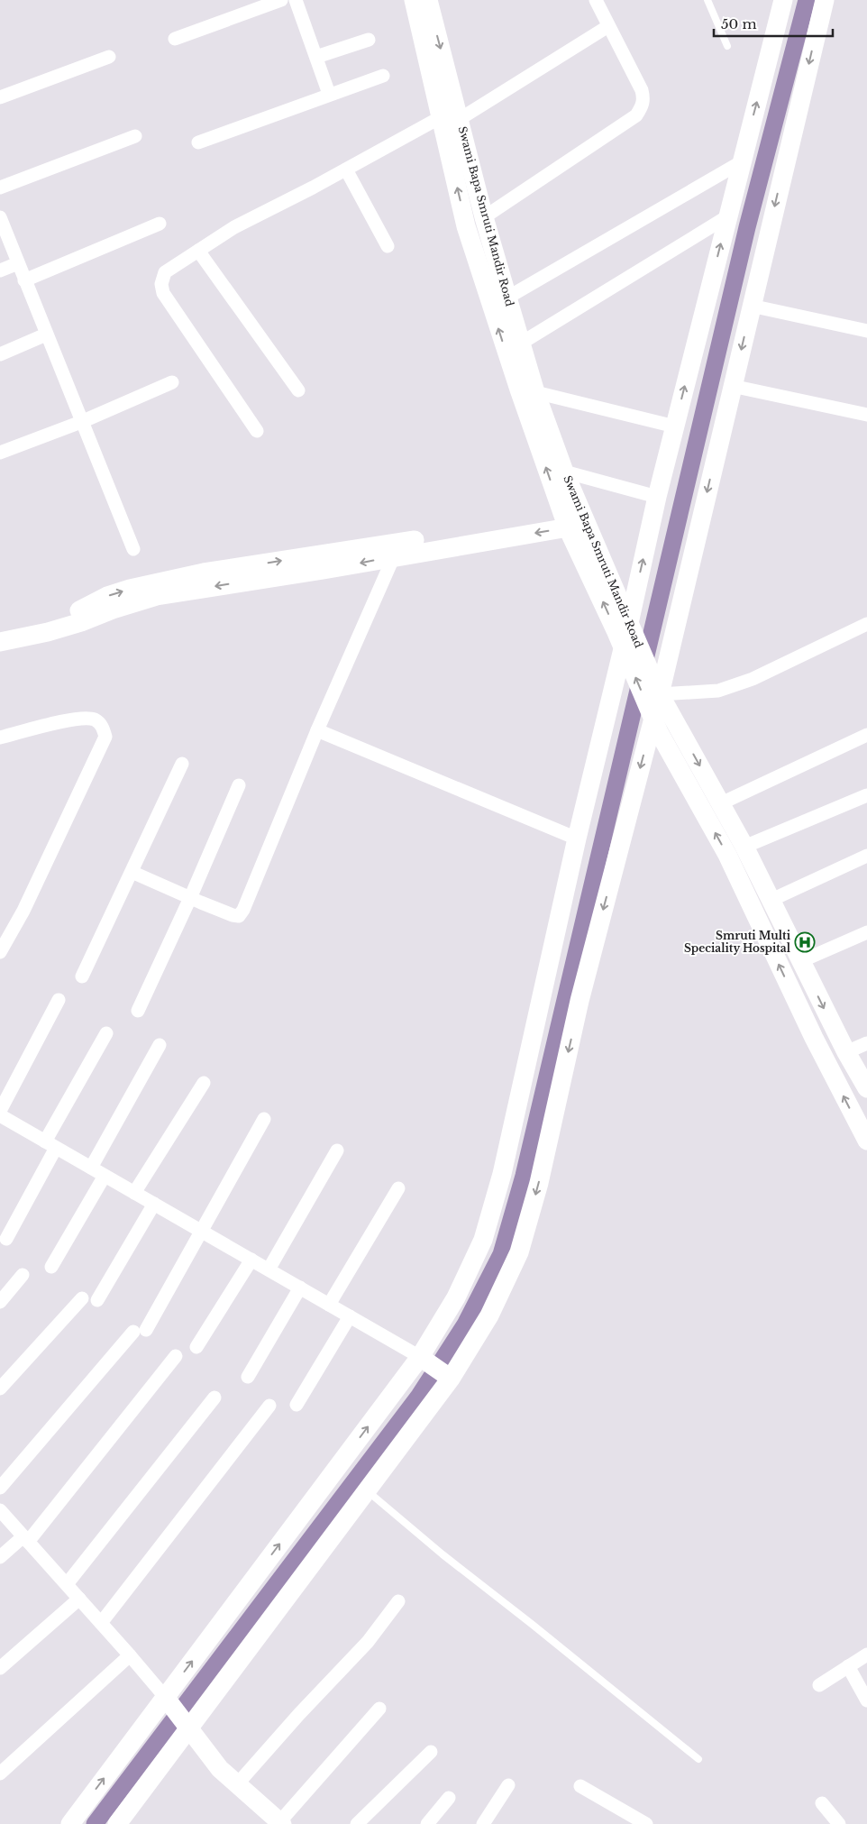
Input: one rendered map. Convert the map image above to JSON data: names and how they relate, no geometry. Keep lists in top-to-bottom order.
{
  "streets": {
    "street": ["Swami Bapa Smruti Mandir Road"]
  },
  "places": {
    "hospital": ["Smruti Multi Speciality Hospital"]
  },
  "scale_bar": "50 m"
}
